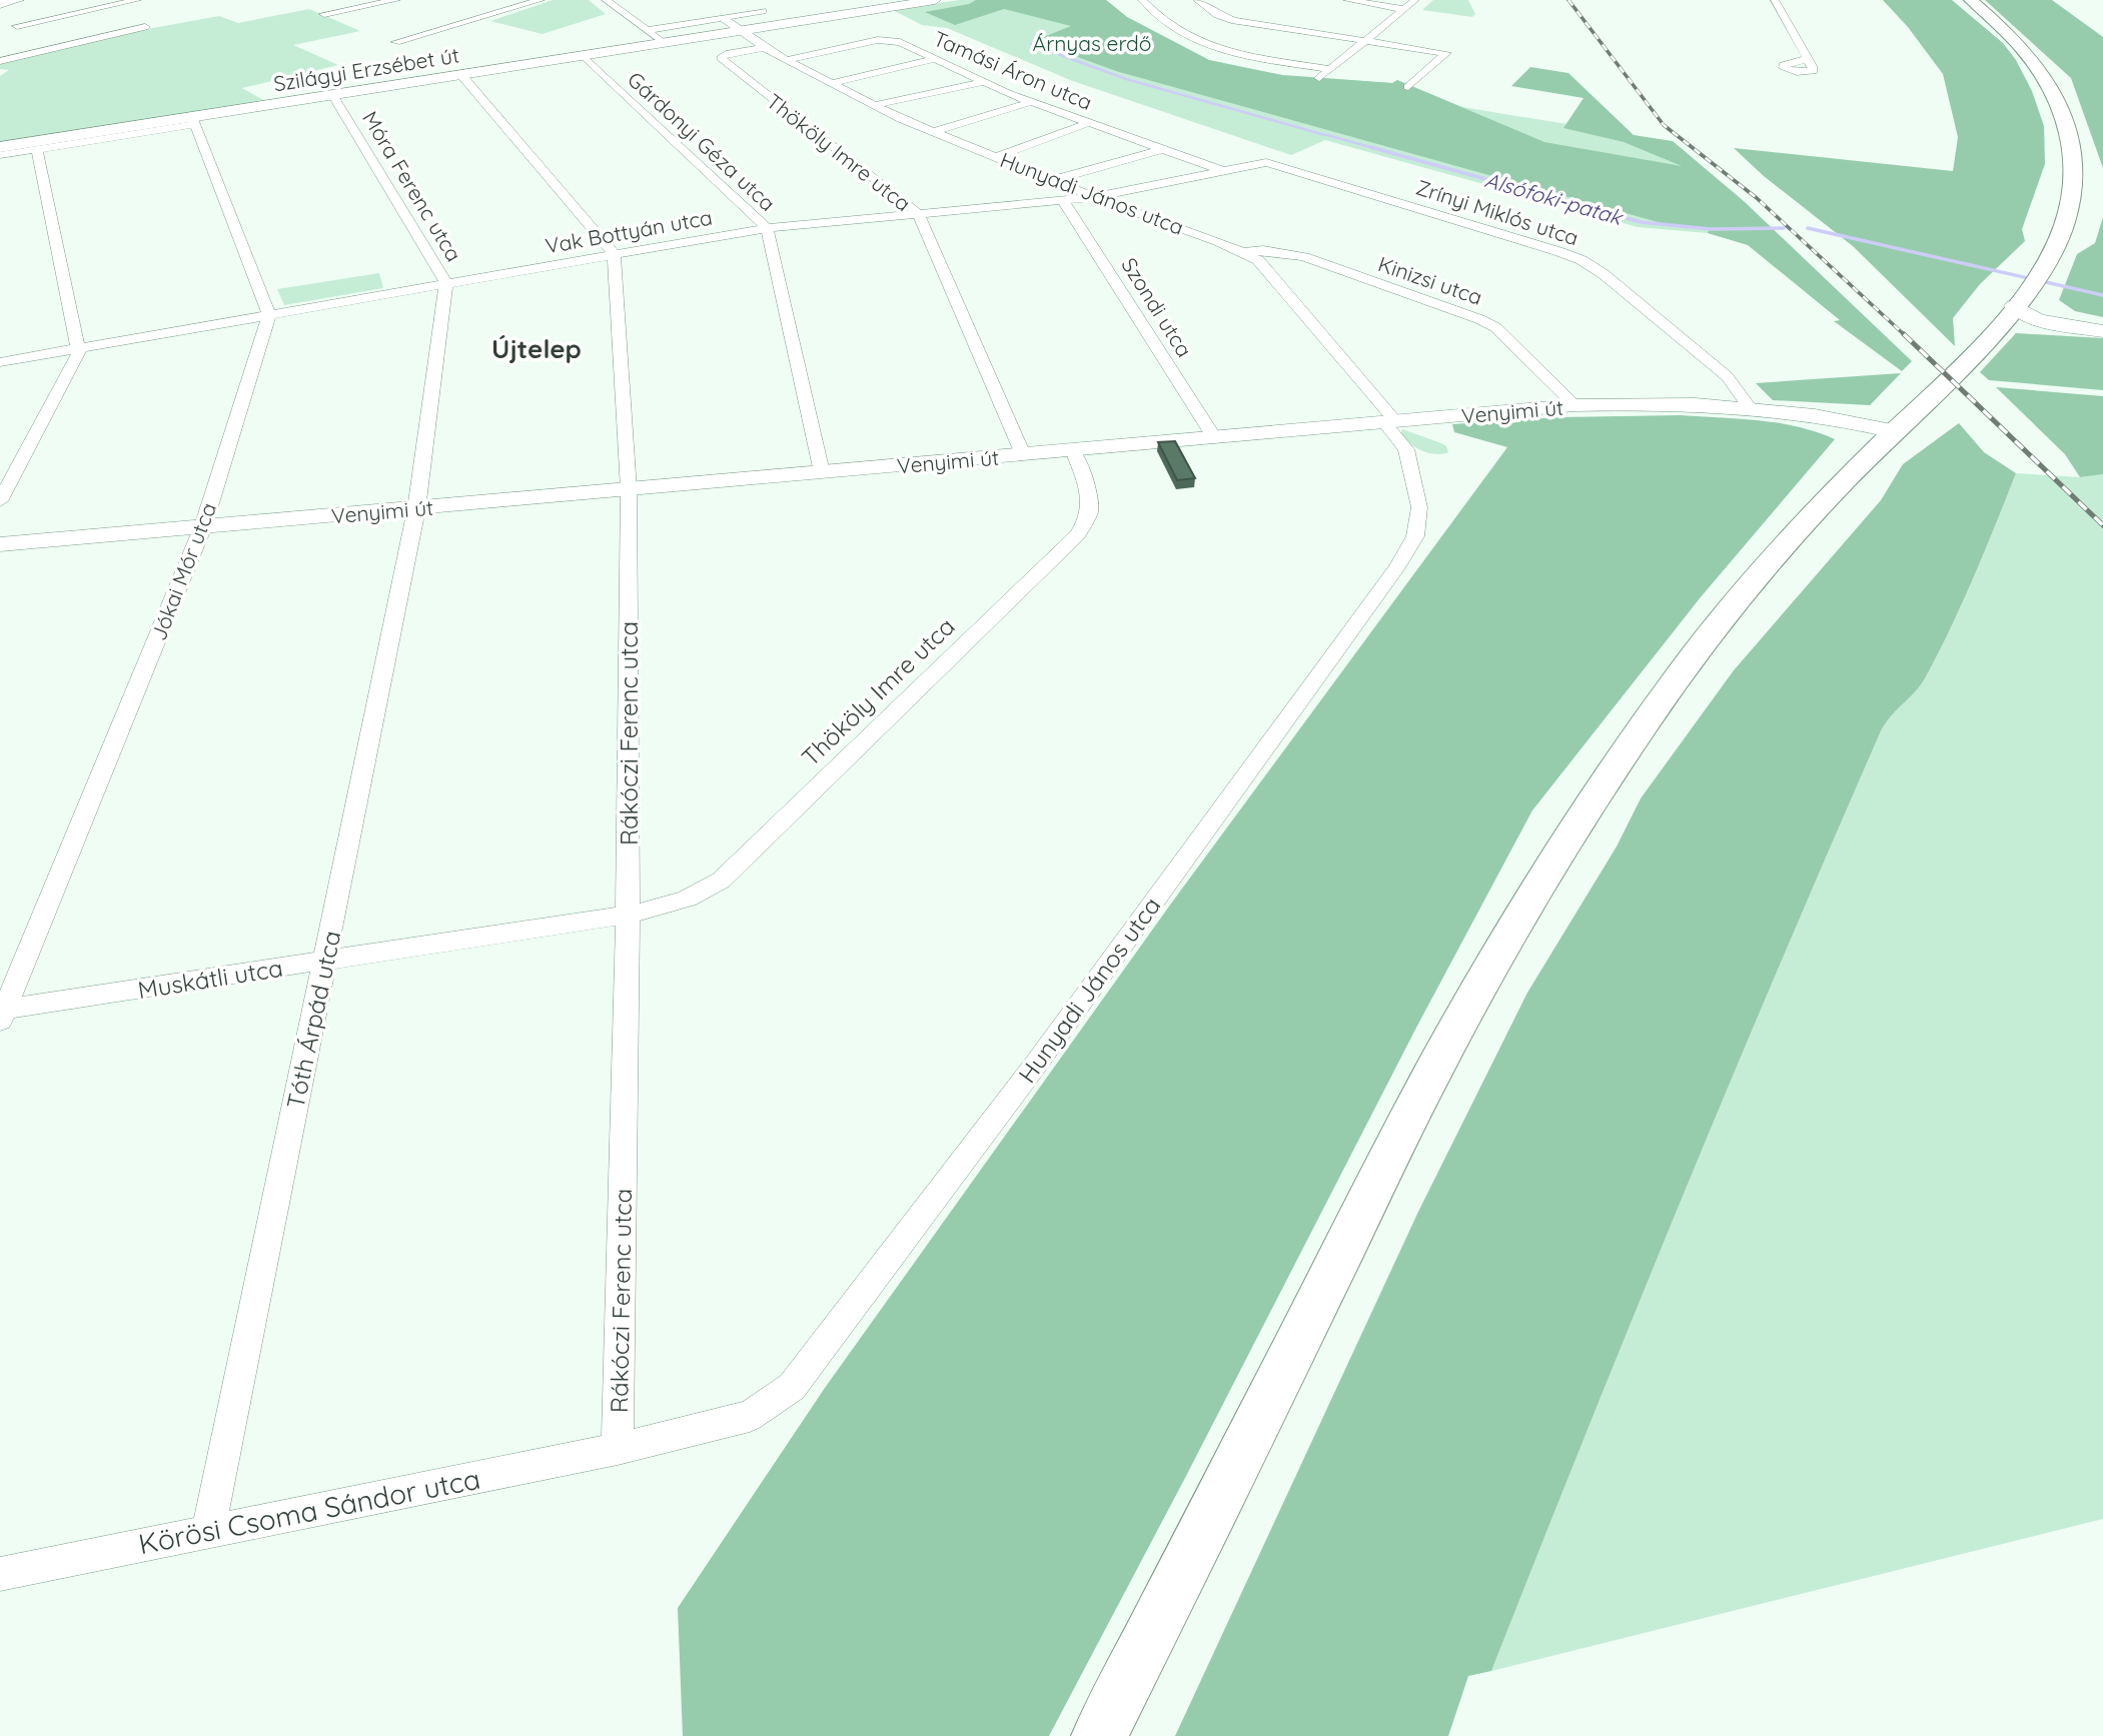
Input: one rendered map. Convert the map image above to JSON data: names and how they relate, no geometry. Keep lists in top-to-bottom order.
{
  "streets": {
    "street": [
      "Szilágyi Erzsébet út",
      "Tamási Áron utca",
      "Gárdonyi Géza utca",
      "Thököly Imre utca",
      "Móra Ferenc utca",
      "Hunyadi János utca",
      "Zrínyi Miklós utca",
      "Vak Bottyán utca",
      "Kinizsi utca",
      "Szondi utca",
      "Venyimi út",
      "Jókai Mór utca",
      "Rákóczi Ferenc utca",
      "Muskátli utca",
      "Tóth Árpád utca",
      "Körösi Csoma Sándor utca"
    ]
  },
  "crossings": [
    ["Szilágyi Erzsébet út", "Gárdonyi Géza utca"],
    ["Szilágyi Erzsébet út", "Móra Ferenc utca"],
    ["Szilágyi Erzsébet út", "Hunyadi János utca"],
    ["Tamási Áron utca", "Hunyadi János utca"],
    ["Tamási Áron utca", "Vak Bottyán utca"],
    ["Gárdonyi Géza utca", "Vak Bottyán utca"],
    ["Gárdonyi Géza utca", "Venyimi út"],
    ["Thököly Imre utca", "Hunyadi János utca"],
    ["Thököly Imre utca", "Vak Bottyán utca"],
    ["Thököly Imre utca", "Venyimi út"],
    ["Thököly Imre utca", "Rákóczi Ferenc utca"],
    ["Thököly Imre utca", "Muskátli utca"],
    ["Móra Ferenc utca", "Vak Bottyán utca"],
    ["Móra Ferenc utca", "Venyimi út"],
    ["Móra Ferenc utca", "Tóth Árpád utca"],
    ["Hunyadi János utca", "Vak Bottyán utca"],
    ["Hunyadi János utca", "Kinizsi utca"],
    ["Hunyadi János utca", "Venyimi út"],
    ["Hunyadi János utca", "Rákóczi Ferenc utca"],
    ["Hunyadi János utca", "Körösi Csoma Sándor utca"],
    ["Zrínyi Miklós utca", "Vak Bottyán utca"],
    ["Zrínyi Miklós utca", "Venyimi út"],
    ["Vak Bottyán utca", "Szondi utca"],
    ["Vak Bottyán utca", "Jókai Mór utca"],
    ["Vak Bottyán utca", "Rákóczi Ferenc utca"],
    ["Kinizsi utca", "Venyimi út"],
    ["Szondi utca", "Venyimi út"],
    ["Venyimi út", "Jókai Mór utca"],
    ["Venyimi út", "Rákóczi Ferenc utca"],
    ["Venyimi út", "Tóth Árpád utca"],
    ["Jókai Mór utca", "Muskátli utca"],
    ["Rákóczi Ferenc utca", "Muskátli utca"],
    ["Rákóczi Ferenc utca", "Körösi Csoma Sándor utca"],
    ["Muskátli utca", "Tóth Árpád utca"],
    ["Tóth Árpád utca", "Körösi Csoma Sándor utca"]
  ],
  "districts": ["Újtelep"],
  "water": ["Alsófoki-patak"],
  "parks": ["Árnyas erdő"]
}
